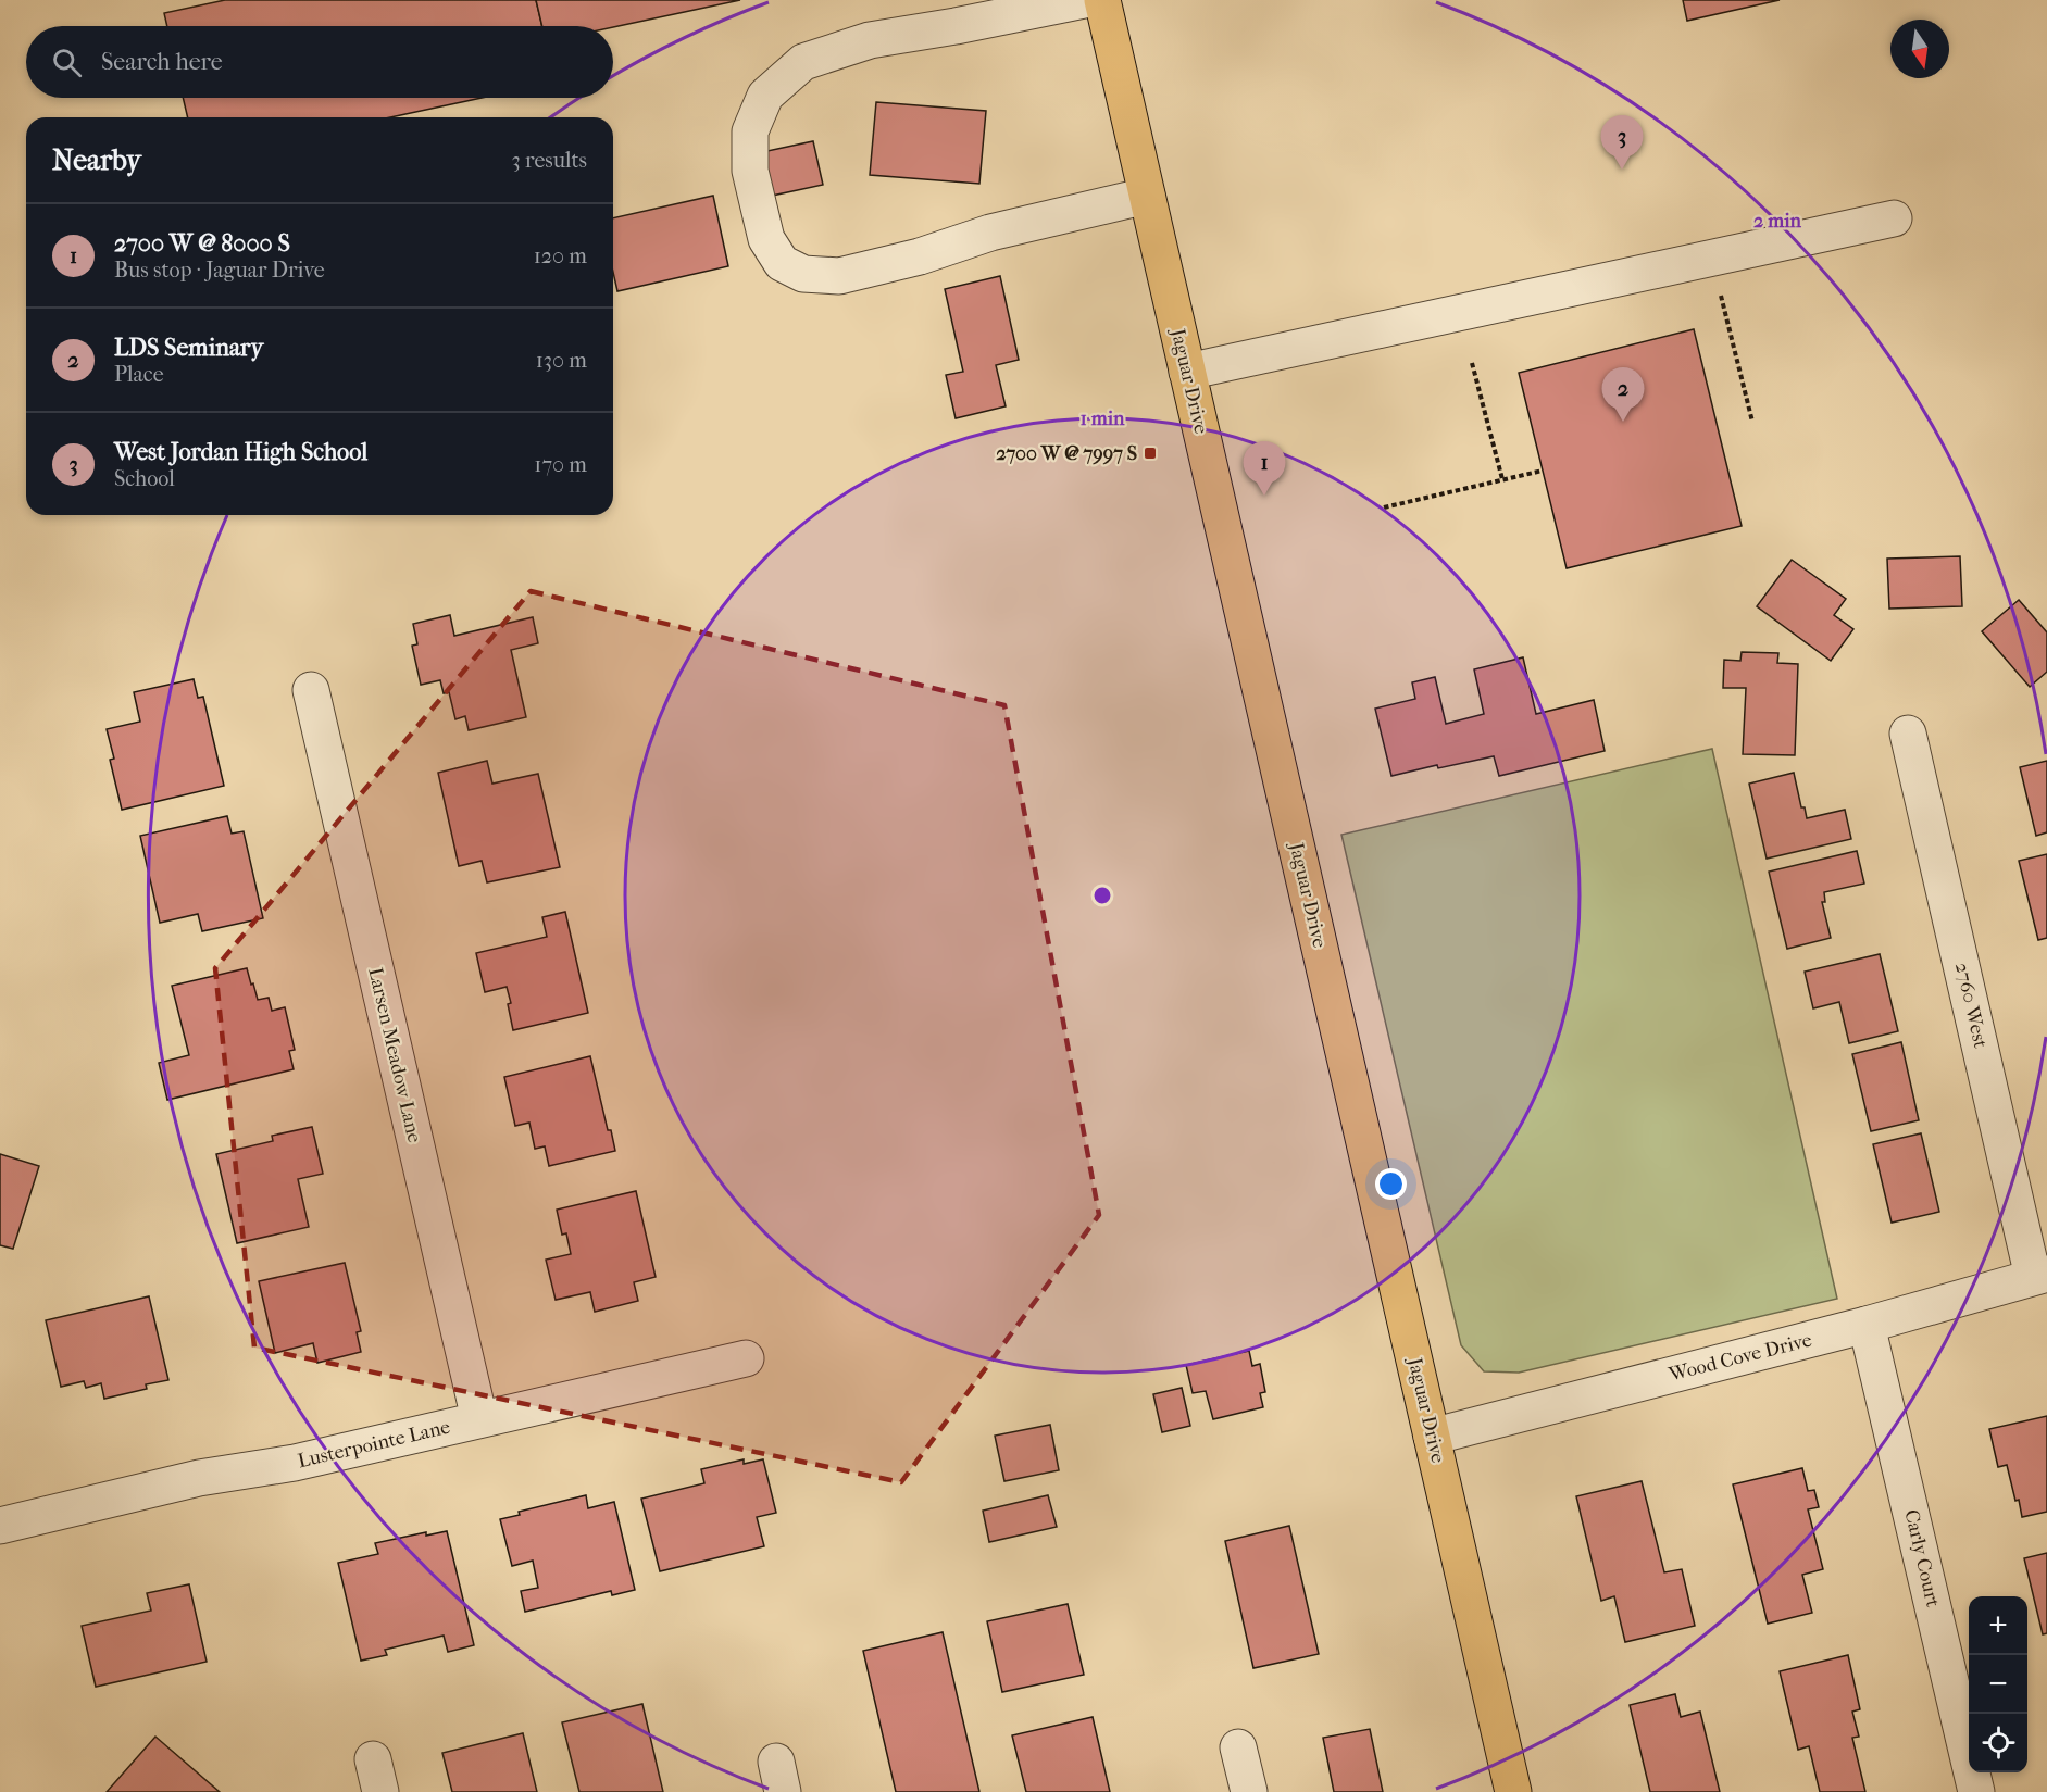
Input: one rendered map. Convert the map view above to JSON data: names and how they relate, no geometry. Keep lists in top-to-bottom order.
{
  "streets": {
    "main road": ["Jaguar Drive"],
    "street": [
      "2760 West",
      "Larsen Meadow Lane",
      "Wood Cove Drive",
      "Lusterpointe Lane",
      "Carly Court"
    ]
  },
  "crossings": [
    ["Jaguar Drive", "Wood Cove Drive"],
    ["2760 West", "Wood Cove Drive"],
    ["Larsen Meadow Lane", "Lusterpointe Lane"],
    ["Wood Cove Drive", "Carly Court"]
  ],
  "places": {
    "transit": ["2700 W @ 7997 S"]
  },
  "north": "bottom",
  "page": {
    "search": "Search here",
    "pins": ["3", "2", "1"],
    "heading": ["Nearby", "3 results"],
    "list": [
      {
        "mark": "1",
        "name": "2700 W @ 8000 S",
        "note": "Bus stop · Jaguar Drive",
        "value": "120 m"
      },
      {
        "mark": "2",
        "name": "LDS Seminary",
        "note": "Place",
        "value": "130 m"
      },
      {
        "mark": "3",
        "name": "West Jordan High School",
        "note": "School",
        "value": "170 m"
      }
    ],
    "map_buttons": ["+", "−"]
  },
  "rings": ["2 min", "1 min"]
}
